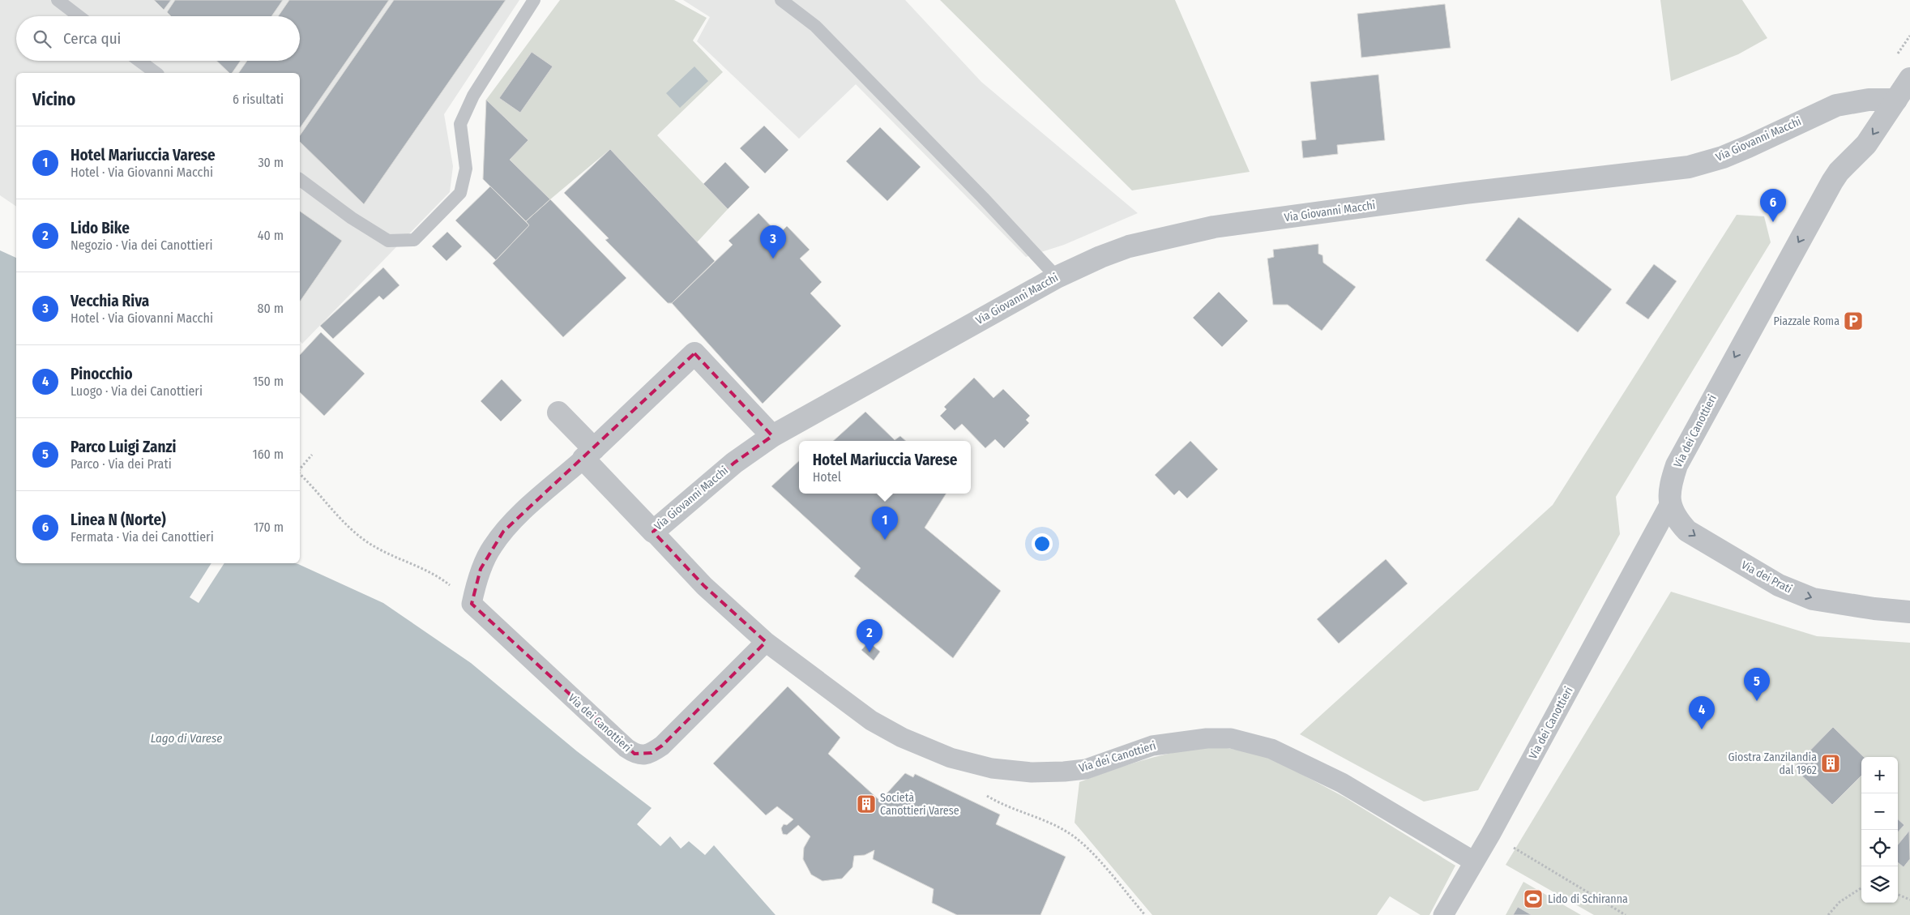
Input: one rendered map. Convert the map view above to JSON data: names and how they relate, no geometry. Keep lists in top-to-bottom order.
{
  "streets": {
    "street": ["Via Giovanni Macchi", "Via dei Canottieri", "Via dei Prati"]
  },
  "crossings": [
    ["Via Giovanni Macchi", "Via dei Canottieri"],
    ["Via dei Canottieri", "Via dei Prati"]
  ],
  "one_way": ["Via dei Prati"],
  "water": ["Lago di Varese"],
  "places": {
    "parking": ["Piazzale Roma"],
    "building": ["Giostra Zanzilandia dal 1962", "Società Canottieri Varese"],
    "sports": ["Lido di Schiranna"]
  },
  "page": {
    "search": "Cerca qui",
    "heading": ["Vicino", "6 risultati"],
    "list": [
      {
        "mark": "1",
        "name": "Hotel Mariuccia Varese",
        "note": "Hotel · Via Giovanni Macchi",
        "value": "30 m"
      },
      {
        "mark": "2",
        "name": "Lido Bike",
        "note": "Negozio · Via dei Canottieri",
        "value": "40 m"
      },
      {
        "mark": "3",
        "name": "Vecchia Riva",
        "note": "Hotel · Via Giovanni Macchi",
        "value": "80 m"
      },
      {
        "mark": "4",
        "name": "Pinocchio",
        "note": "Luogo · Via dei Canottieri",
        "value": "150 m"
      },
      {
        "mark": "5",
        "name": "Parco Luigi Zanzi",
        "note": "Parco · Via dei Prati",
        "value": "160 m"
      },
      {
        "mark": "6",
        "name": "Linea N (Norte)",
        "note": "Fermata · Via dei Canottieri",
        "value": "170 m"
      }
    ],
    "pins": [
      "6",
      "3",
      "1",
      "2",
      "5",
      "4"
    ],
    "popup": ["Hotel Mariuccia Varese", "Hotel"],
    "map_buttons": ["+", "−"]
  }
}
